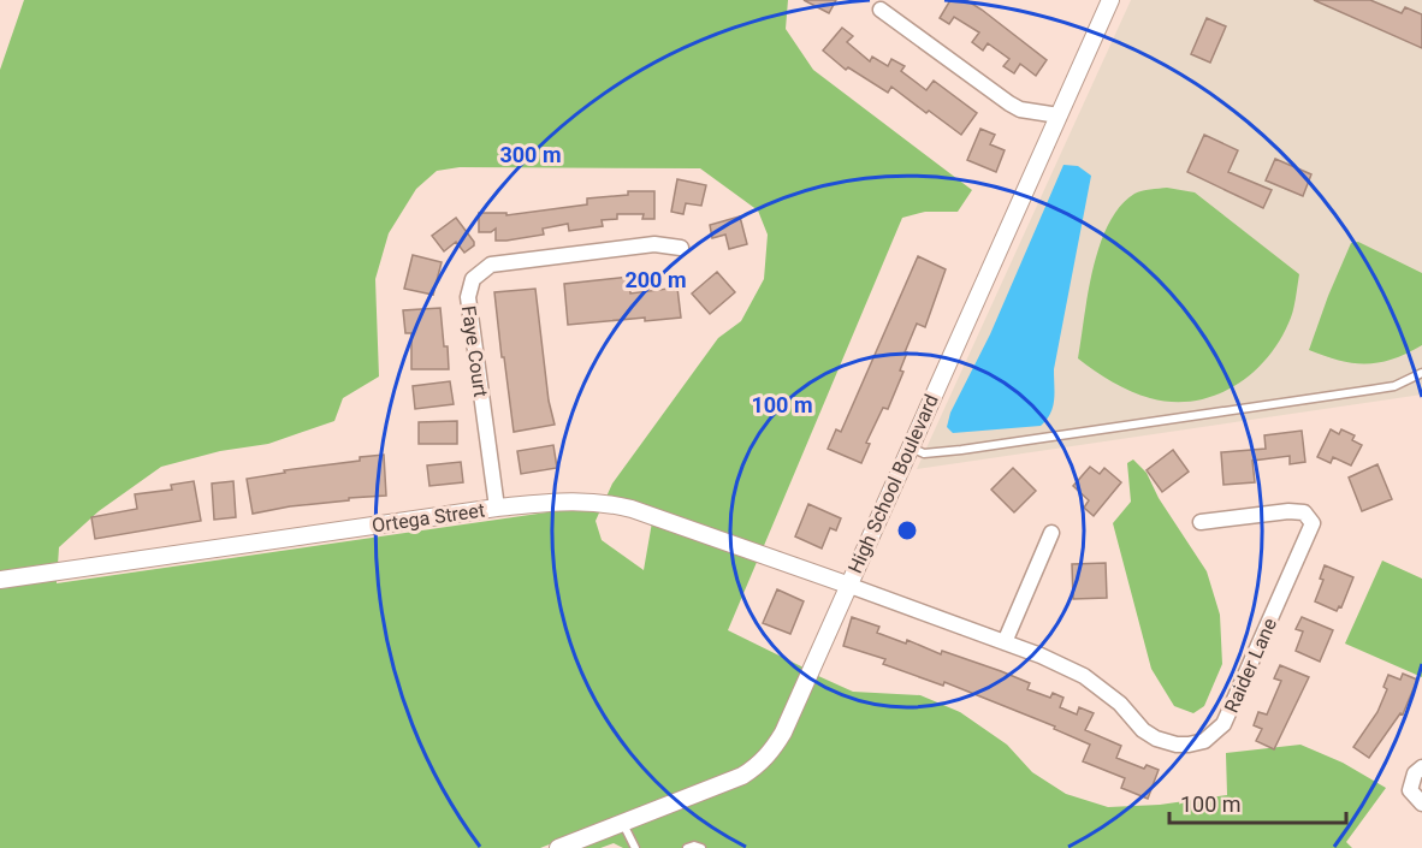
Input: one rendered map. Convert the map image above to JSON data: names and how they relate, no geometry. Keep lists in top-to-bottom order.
{
  "streets": {
    "street": [
      "Faye Court",
      "High School Boulevard",
      "Ortega Street",
      "Raider Lane"
    ]
  },
  "crossings": [
    ["Faye Court", "Ortega Street"],
    ["High School Boulevard", "Ortega Street"],
    ["High School Boulevard", "Raider Lane"],
    ["Ortega Street", "Raider Lane"]
  ],
  "scale_bar": "100 m",
  "rings": ["300 m", "200 m", "100 m"]
}
